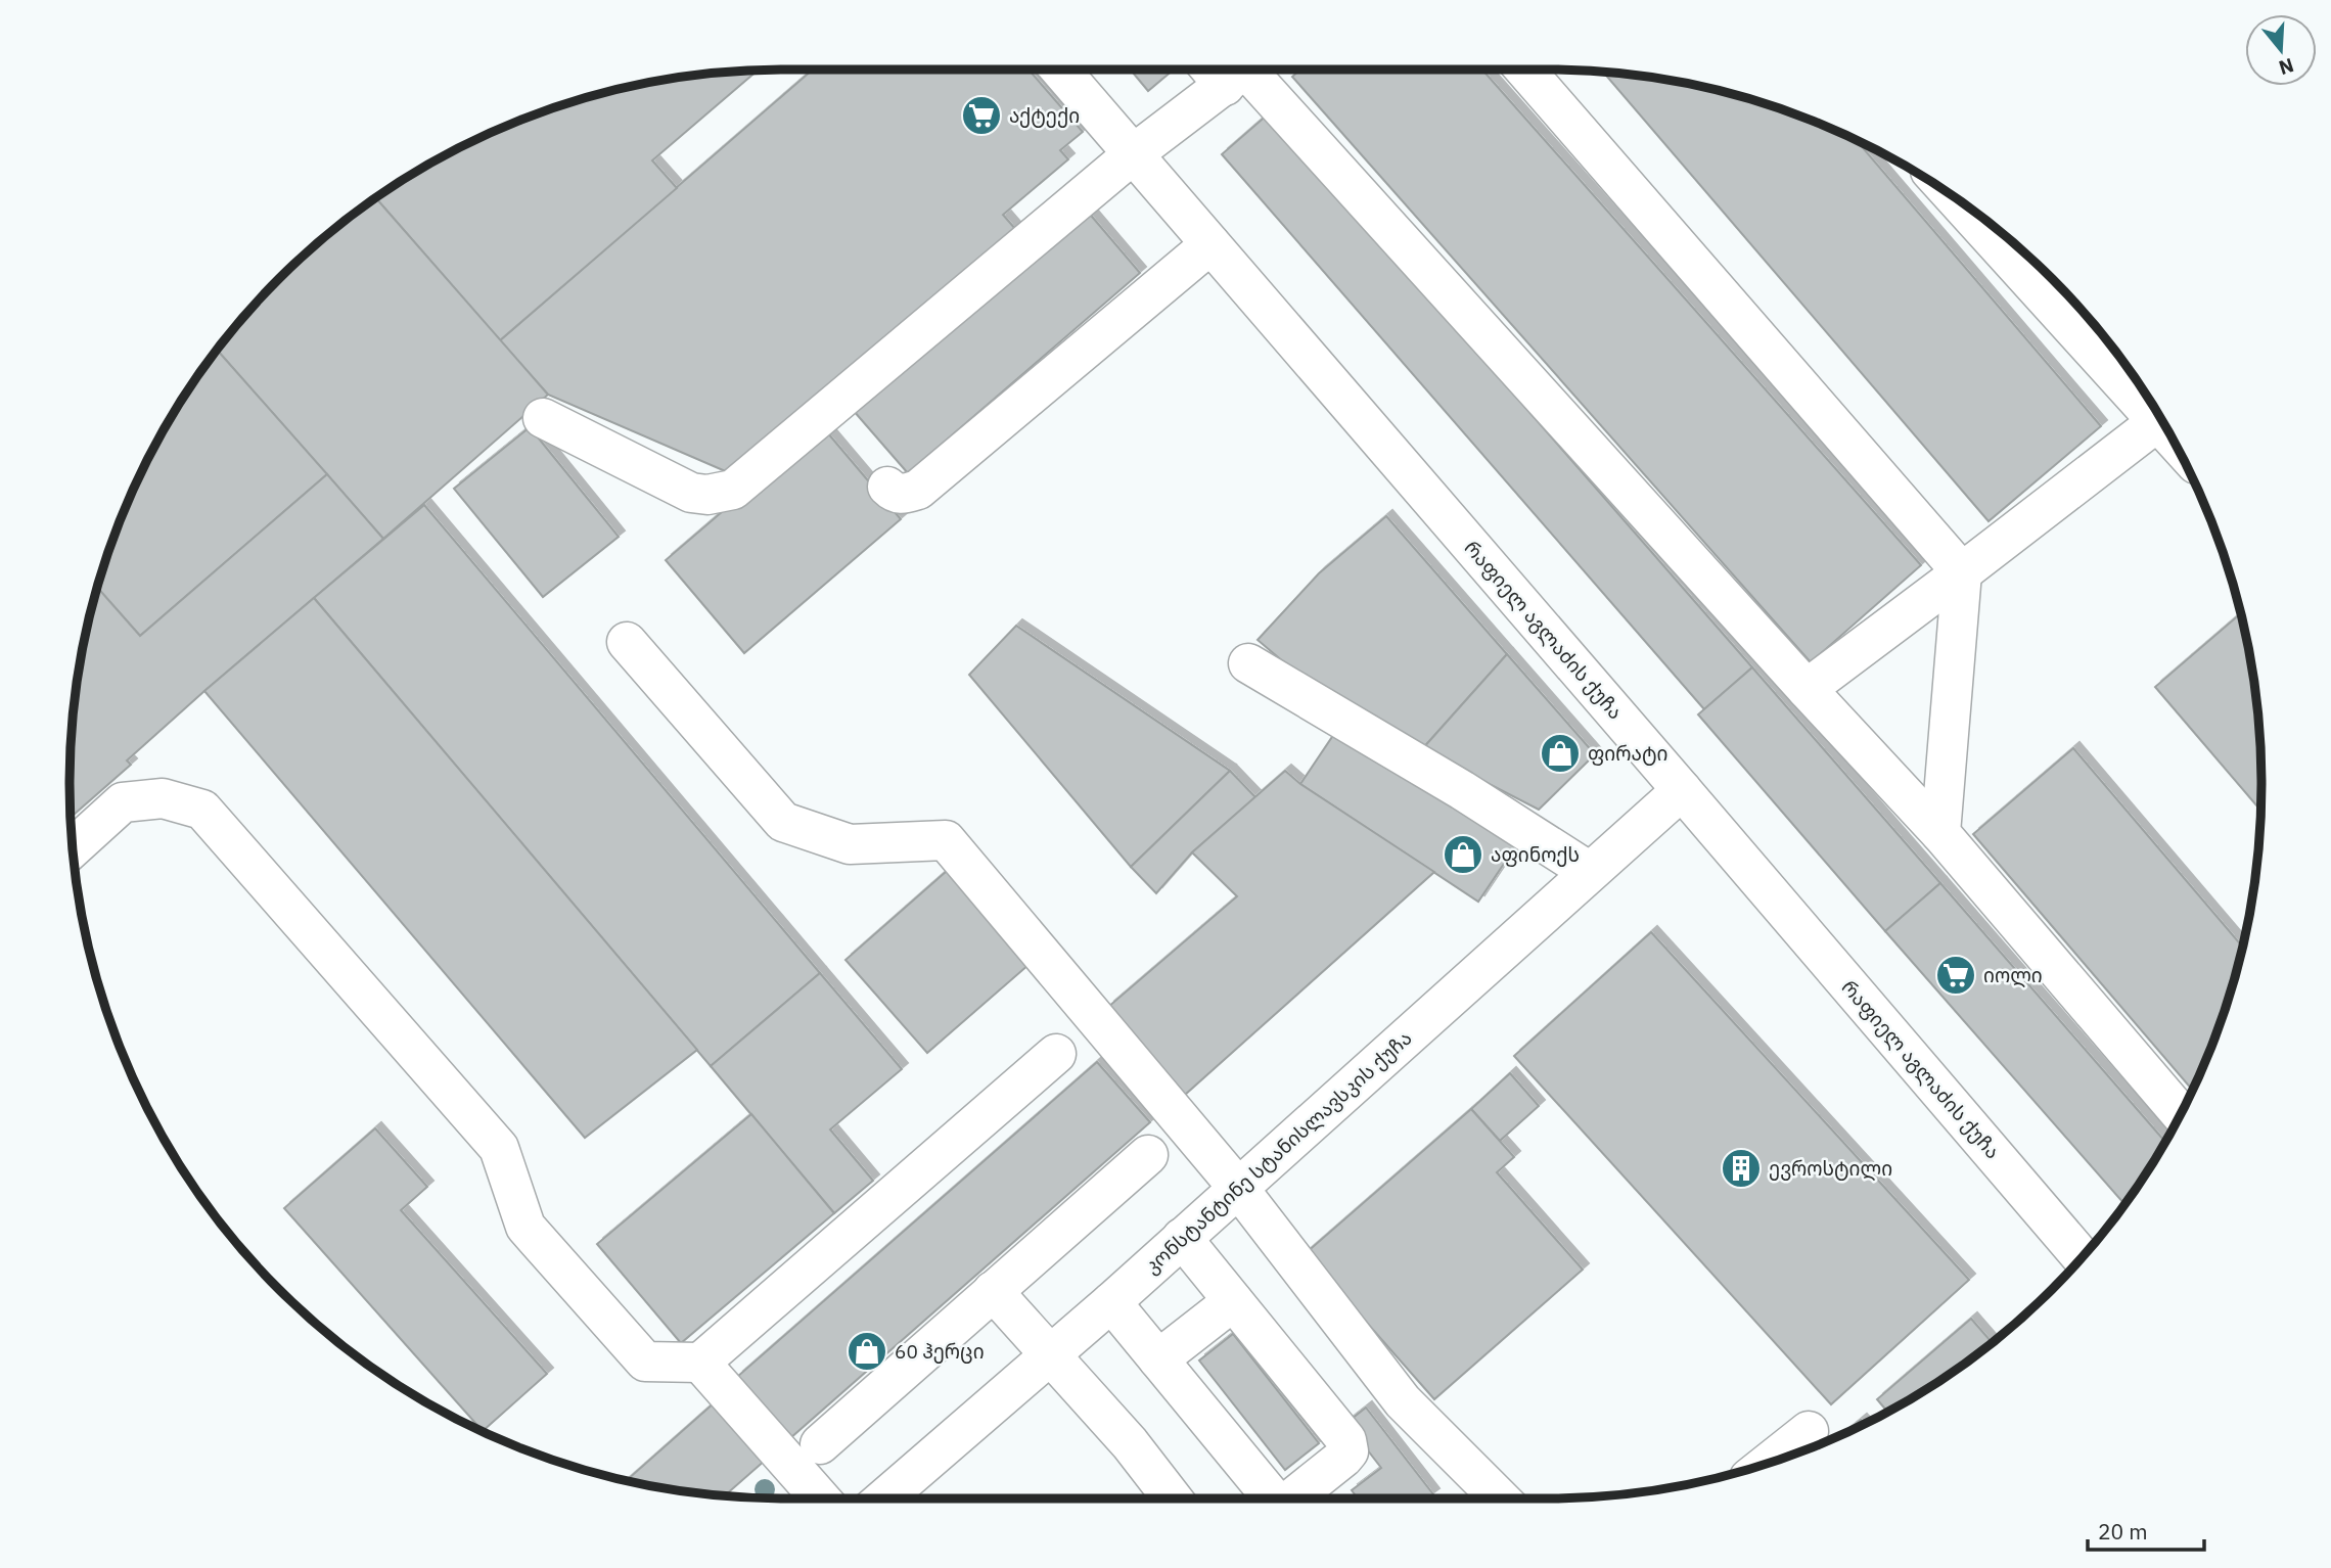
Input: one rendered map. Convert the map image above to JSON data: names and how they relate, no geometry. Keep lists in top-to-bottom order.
{
  "streets": {
    "street": ["რაფიელ აგლაძის ქუჩა", "კონსტანტინე სტანისლავსკის ქუჩა"]
  },
  "crossings": [
    ["რაფიელ აგლაძის ქუჩა", "კონსტანტინე სტანისლავსკის ქუჩა"]
  ],
  "places": {
    "supermarket": ["აქტექი", "იოლი"],
    "shop": ["ფირატი", "აფინოქს", "60 ჰერცი"],
    "building": ["ევროსტილი"]
  },
  "scale_bar": "20 m",
  "north": "bottom"
}
